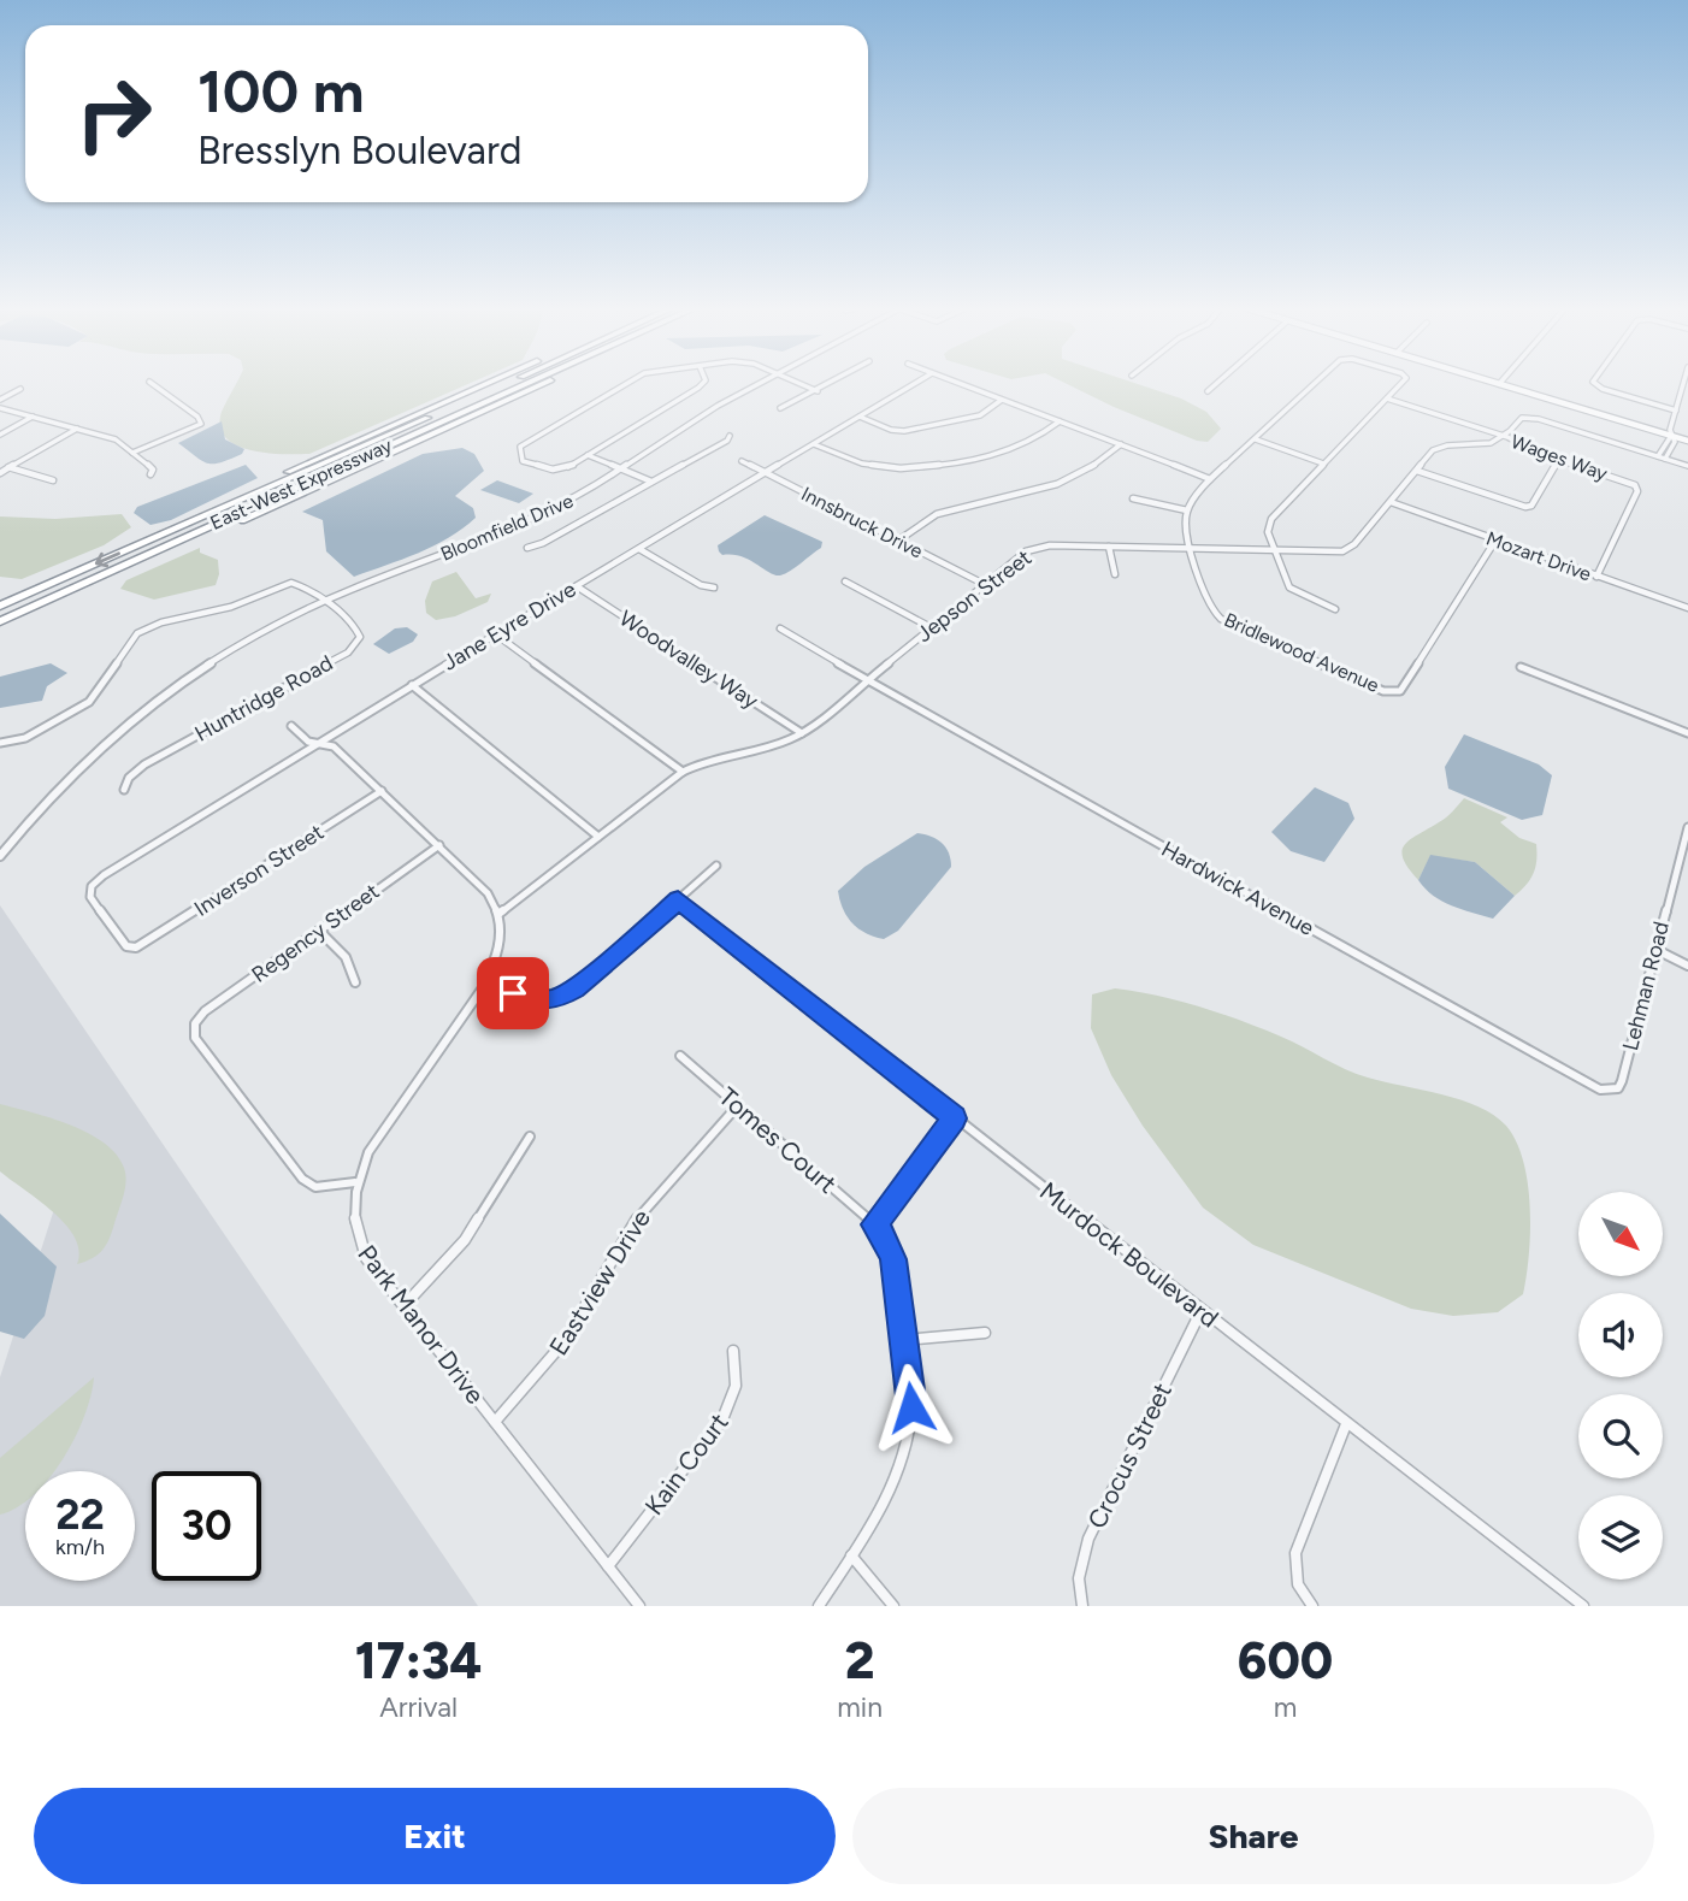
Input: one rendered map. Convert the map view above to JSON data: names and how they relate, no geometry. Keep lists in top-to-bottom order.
{
  "streets": {
    "highway": ["East-West Expressway"],
    "street": [
      "Wages Way",
      "Innsbruck Drive",
      "Bloomfield Drive",
      "Mozart Drive",
      "Jepson Street",
      "Jane Eyre Drive",
      "Bridlewood Avenue",
      "Woodvalley Way",
      "Huntridge Road",
      "Inverson Street",
      "Hardwick Avenue",
      "Regency Street",
      "Lehman Road",
      "Tomes Court",
      "Murdock Boulevard",
      "Eastview Drive",
      "Park Manor Drive",
      "Crocus Street",
      "Kain Court"
    ]
  },
  "crossings": [
    ["Wages Way", "Mozart Drive"],
    ["Wages Way", "Jepson Street"],
    ["Innsbruck Drive", "Jepson Street"],
    ["Innsbruck Drive", "Jane Eyre Drive"],
    ["Bloomfield Drive", "Huntridge Road"],
    ["Mozart Drive", "Jepson Street"],
    ["Mozart Drive", "Bridlewood Avenue"],
    ["Jepson Street", "Bridlewood Avenue"],
    ["Jepson Street", "Woodvalley Way"],
    ["Jepson Street", "Hardwick Avenue"],
    ["Jepson Street", "Park Manor Drive"],
    ["Jane Eyre Drive", "Woodvalley Way"],
    ["Jane Eyre Drive", "Inverson Street"],
    ["Hardwick Avenue", "Lehman Road"],
    ["Regency Street", "Park Manor Drive"],
    ["Tomes Court", "Eastview Drive"],
    ["Murdock Boulevard", "Crocus Street"],
    ["Eastview Drive", "Park Manor Drive"],
    ["Park Manor Drive", "Kain Court"]
  ],
  "north": "bottom right",
  "page": {
    "turn": ["100 m", "Bresslyn Boulevard"],
    "speed": "22 km/h",
    "limit": "30",
    "eta": [
      "17:34",
      "Arrival",
      "2",
      "min",
      "600",
      "m"
    ],
    "buttons": ["Exit", "Share"]
  }
}
